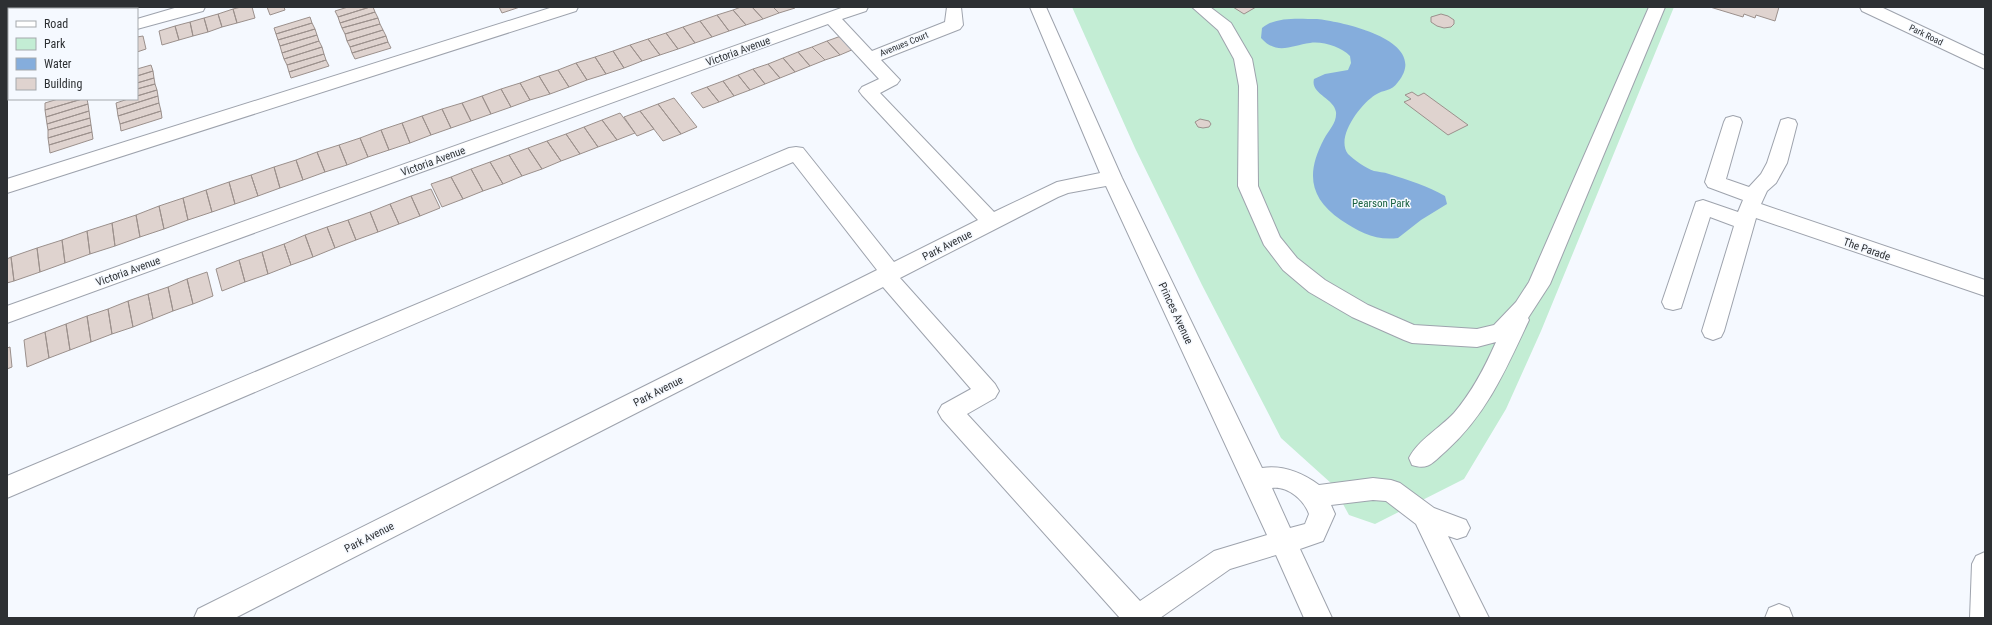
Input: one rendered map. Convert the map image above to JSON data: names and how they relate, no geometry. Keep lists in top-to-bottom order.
{
  "streets": {
    "street": [
      "Park Road",
      "Avenues Court",
      "Victoria Avenue",
      "Park Avenue",
      "The Parade",
      "Princes Avenue"
    ]
  },
  "crossings": [
    ["Avenues Court", "Victoria Avenue"],
    ["Park Avenue", "Princes Avenue"]
  ],
  "parks": ["Pearson Park"],
  "legend": [
    "Road",
    "Park",
    "Water",
    "Building"
  ]
}
